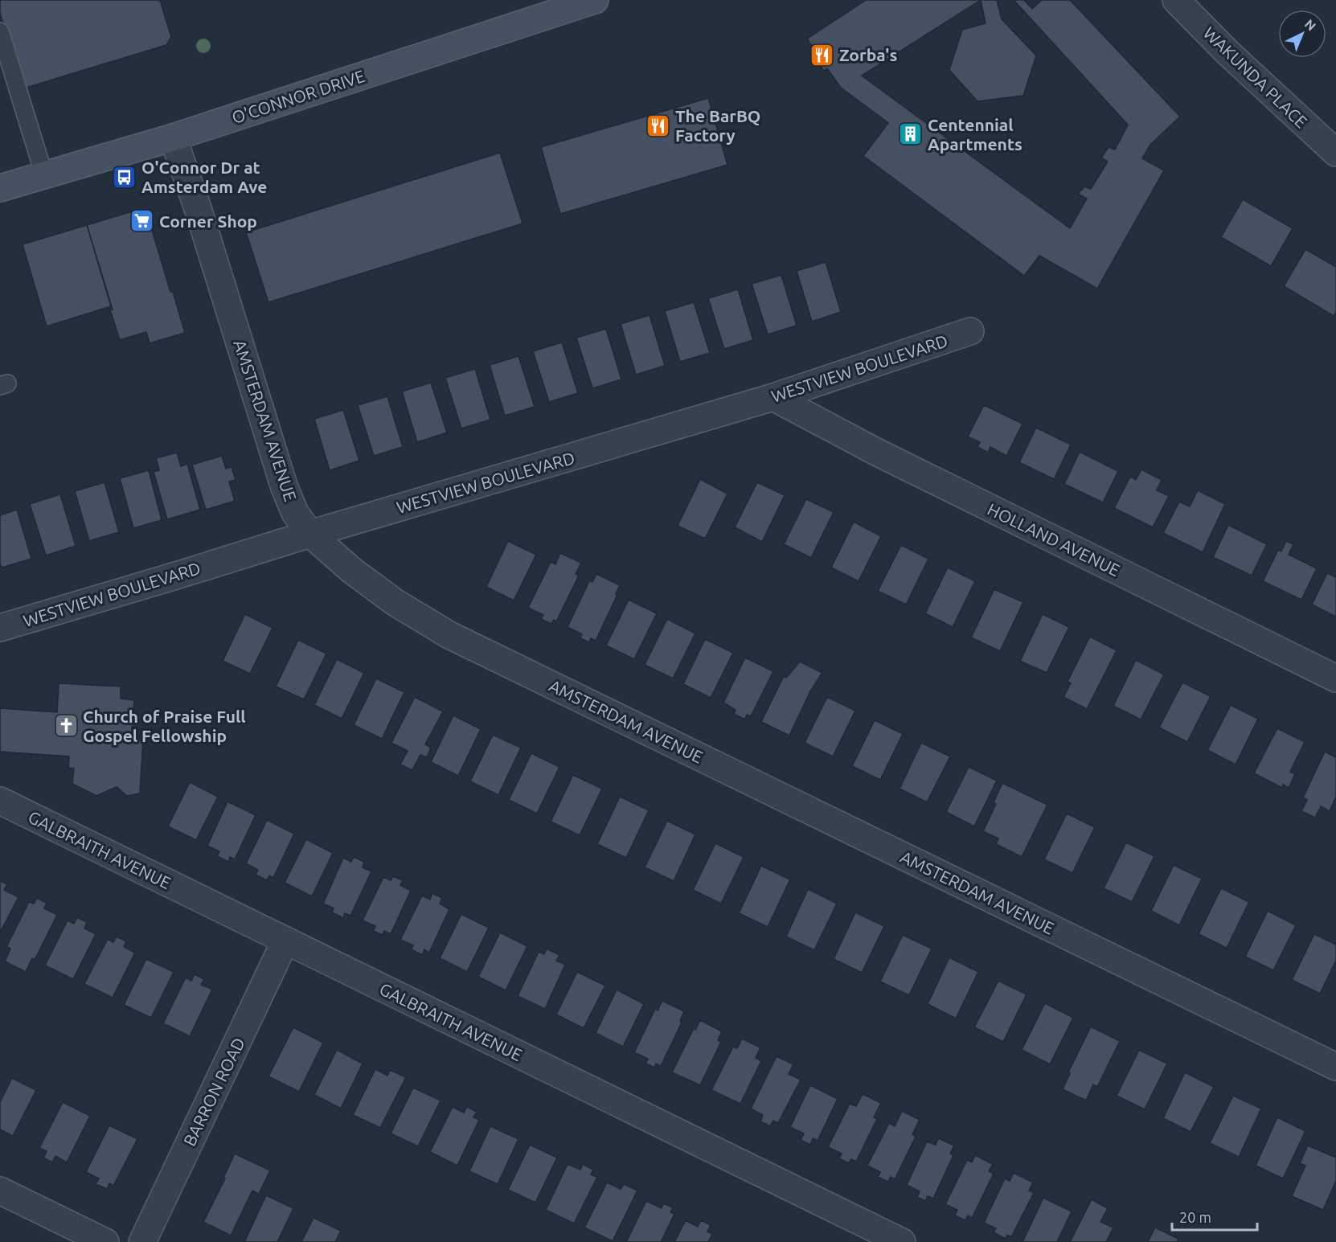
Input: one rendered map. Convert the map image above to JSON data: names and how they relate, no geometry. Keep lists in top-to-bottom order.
{
  "streets": {
    "main road": ["O'CONNOR DRIVE"],
    "street": [
      "WAKUNDA PLACE",
      "WESTVIEW BOULEVARD",
      "AMSTERDAM AVENUE",
      "HOLLAND AVENUE",
      "GALBRAITH AVENUE",
      "BARRON ROAD"
    ]
  },
  "crossings": [
    ["O'CONNOR DRIVE", "AMSTERDAM AVENUE"],
    ["WESTVIEW BOULEVARD", "AMSTERDAM AVENUE"],
    ["WESTVIEW BOULEVARD", "HOLLAND AVENUE"],
    ["GALBRAITH AVENUE", "BARRON ROAD"]
  ],
  "places": {
    "restaurant": ["Zorba's", "The BarBQ Factory"],
    "building": ["Centennial Apartments"],
    "bus stop": ["O'Connor Dr at Amsterdam Ave"],
    "supermarket": ["Corner Shop"],
    "church": ["Church of Praise Full Gospel Fellowship"]
  },
  "scale_bar": "20 m",
  "north": "top right"
}
